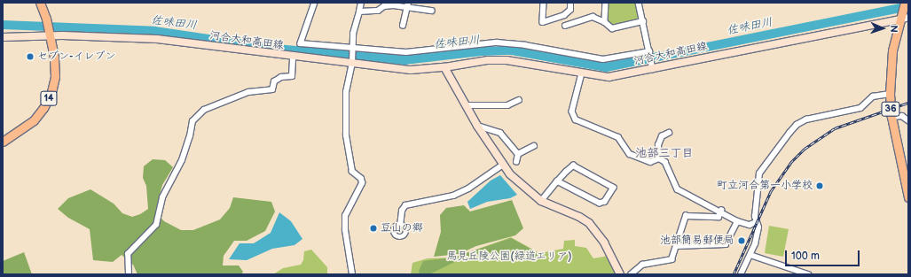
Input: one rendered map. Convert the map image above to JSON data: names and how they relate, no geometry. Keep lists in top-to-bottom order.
{
  "streets": {
    "main road": ["河合大和高田線", "14", "36"]
  },
  "crossings": [
    ["河合大和高田線", "14"],
    ["河合大和高田線", "36"]
  ],
  "districts": ["池部三丁目"],
  "water": ["佐味田川"],
  "parks": ["馬見丘陵公園(緑道エリア)"],
  "places": [
    "セブン-イレブン",
    "町立河合第一小学校",
    "豆山の郷",
    "池部簡易郵便局"
  ],
  "scale_bar": "100 m",
  "north": "right"
}
